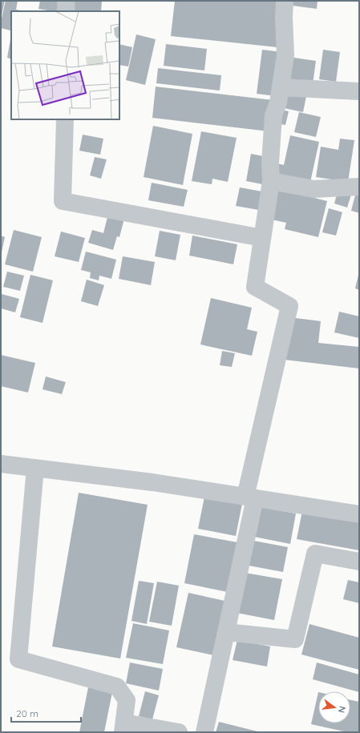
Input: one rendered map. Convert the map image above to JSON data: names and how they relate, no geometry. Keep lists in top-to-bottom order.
{
  "scale_bar": "20 m",
  "north": "right"
}
